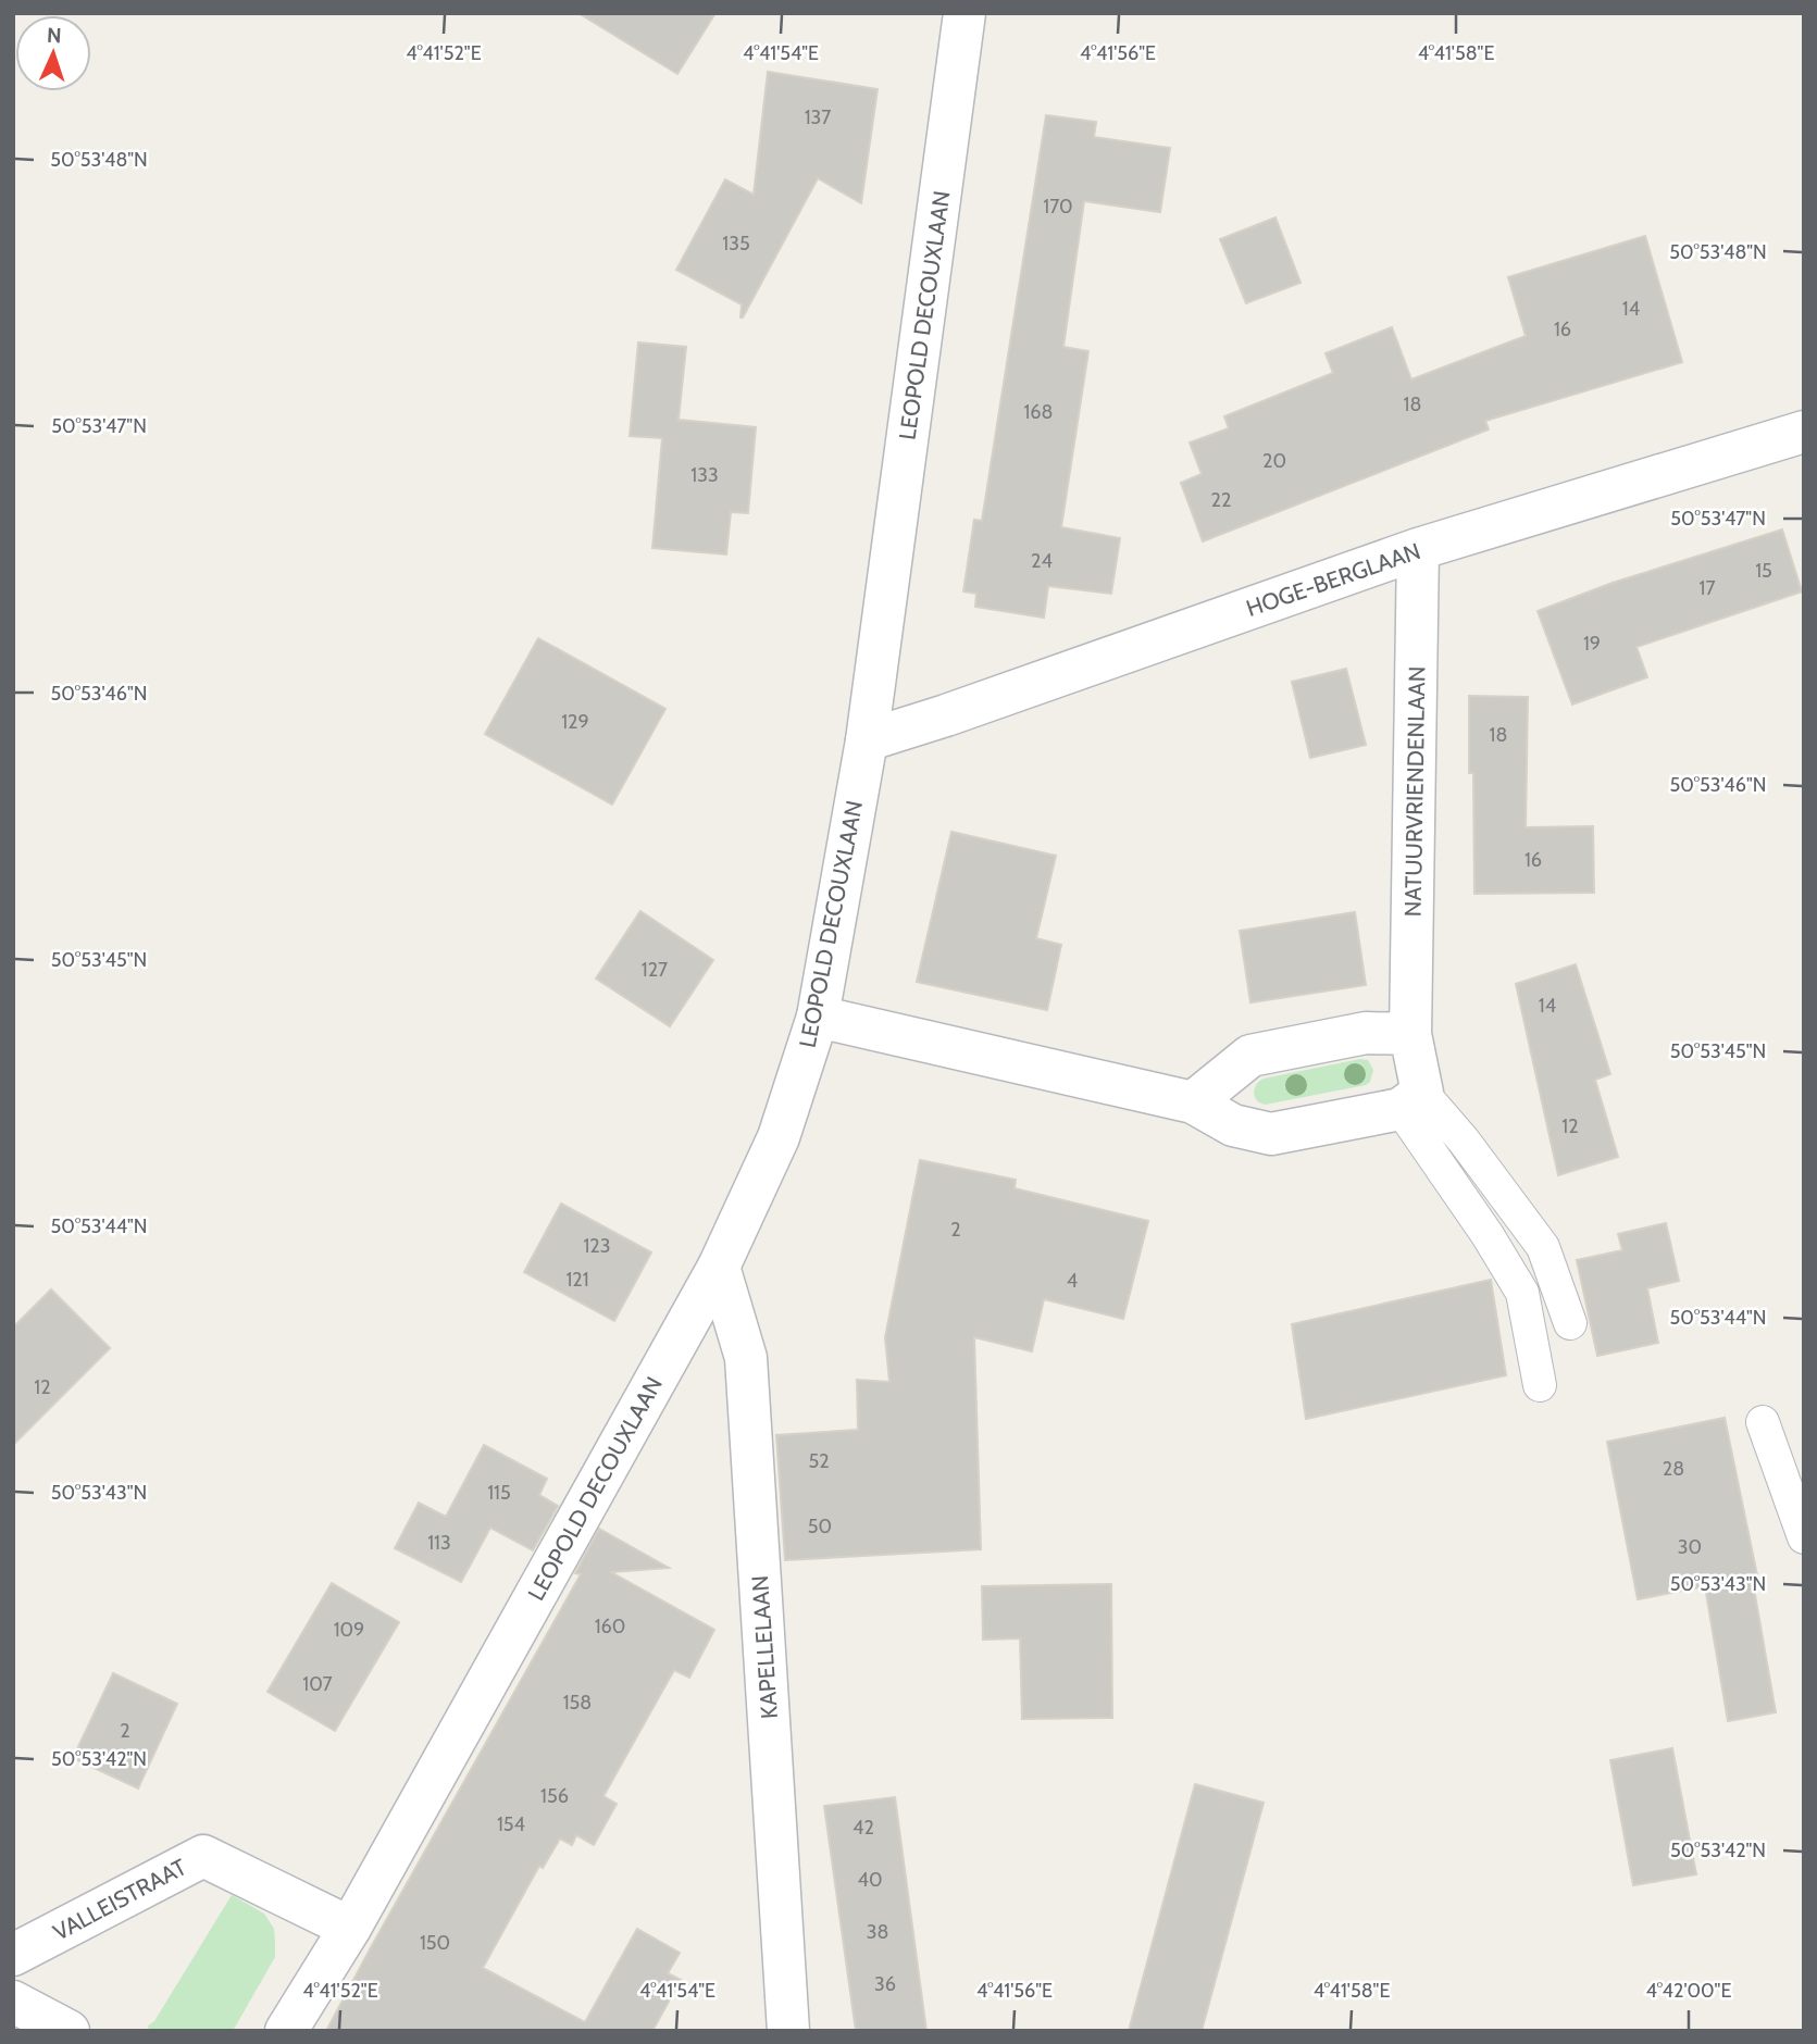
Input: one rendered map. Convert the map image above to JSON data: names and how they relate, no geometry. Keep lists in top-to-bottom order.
{
  "streets": {
    "street": [
      "LEOPOLD DECOUXLAAN",
      "HOGE-BERGLAAN",
      "NATUURVRIENDENLAAN",
      "KAPELLELAAN",
      "VALLEISTRAAT"
    ]
  },
  "crossings": [
    ["LEOPOLD DECOUXLAAN", "HOGE-BERGLAAN"],
    ["LEOPOLD DECOUXLAAN", "KAPELLELAAN"],
    ["LEOPOLD DECOUXLAAN", "VALLEISTRAAT"],
    ["HOGE-BERGLAAN", "NATUURVRIENDENLAAN"]
  ],
  "house_numbers": [
    "137",
    "170",
    "135",
    "14",
    "16",
    "18",
    "168",
    "20",
    "133",
    "22",
    "24",
    "15",
    "17",
    "19",
    "129",
    "18",
    "16",
    "127",
    "14",
    "12",
    "2",
    "123",
    "121",
    "4",
    "12",
    "52",
    "28",
    "115",
    "50",
    "113",
    "30",
    "160",
    "109",
    "107",
    "158",
    "2",
    "156",
    "154",
    "42",
    "40",
    "38",
    "150",
    "36"
  ],
  "north": "top",
  "coordinates": [
    "4°41'52\"E",
    "4°41'54\"E",
    "4°41'56\"E",
    "4°41'58\"E",
    "50°53'48\"N",
    "50°53'47\"N",
    "50°53'46\"N",
    "50°53'45\"N",
    "50°53'44\"N",
    "50°53'43\"N",
    "50°53'42\"N",
    "4°42'00\"E"
  ]
}
